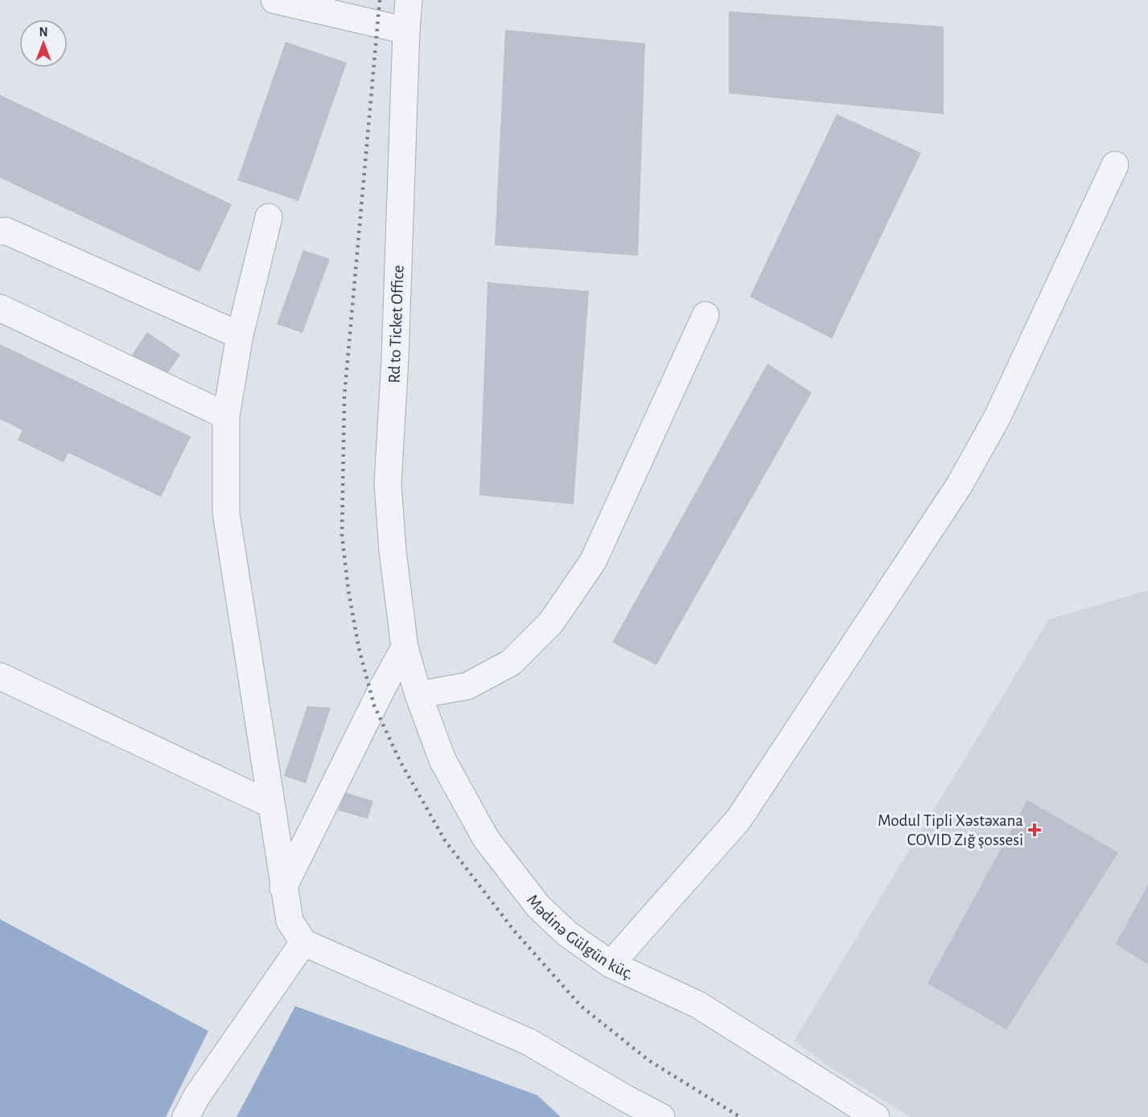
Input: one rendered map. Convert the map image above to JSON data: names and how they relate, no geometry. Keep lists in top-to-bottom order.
{
  "streets": {
    "street": ["Rd to Ticket Office", "Mədinə Gülgün küç."]
  },
  "crossings": [
    ["Rd to Ticket Office", "Mədinə Gülgün küç."]
  ],
  "places": {
    "health": ["Modul Tipli Xəstəxana COVID Zığ şossesi"]
  },
  "north": "top"
}
